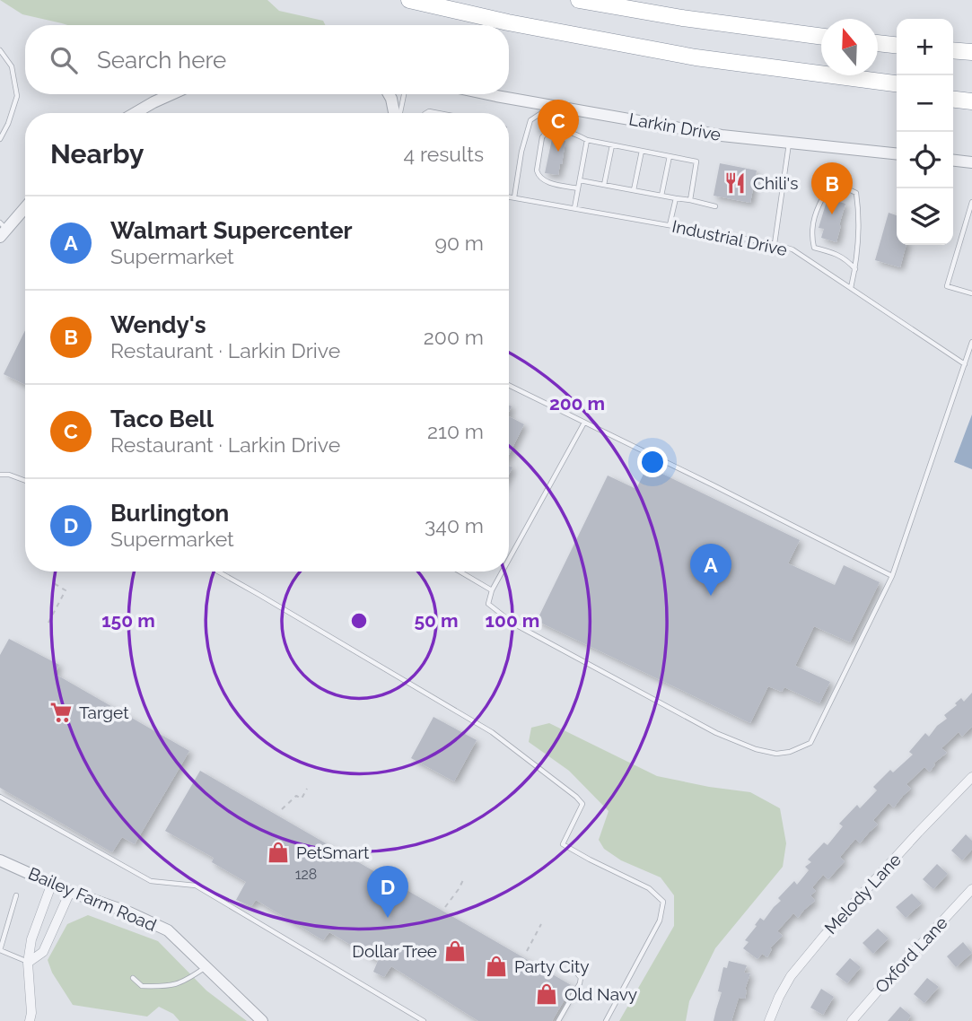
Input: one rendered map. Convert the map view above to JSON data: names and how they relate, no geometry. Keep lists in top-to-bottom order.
{
  "streets": {
    "street": [
      "Larkin Drive",
      "Melody Lane",
      "Bailey Farm Road",
      "Oxford Lane"
    ],
    "lane": ["Industrial Drive"]
  },
  "places": {
    "restaurant": ["Chili's"],
    "supermarket": ["Target"],
    "shop": [
      "PetSmart",
      "Dollar Tree",
      "Party City",
      "Old Navy"
    ]
  },
  "house_numbers": ["128"],
  "north": "top",
  "page": {
    "map_buttons": ["+", "−"],
    "search": "Search here",
    "pins": [
      "C",
      "B",
      "A",
      "D"
    ],
    "heading": ["Nearby", "4 results"],
    "list": [
      {
        "mark": "A",
        "name": "Walmart Supercenter",
        "note": "Supermarket",
        "value": "90 m"
      },
      {
        "mark": "B",
        "name": "Wendy's",
        "note": "Restaurant · Larkin Drive",
        "value": "200 m"
      },
      {
        "mark": "C",
        "name": "Taco Bell",
        "note": "Restaurant · Larkin Drive",
        "value": "210 m"
      },
      {
        "mark": "D",
        "name": "Burlington",
        "note": "Supermarket",
        "value": "340 m"
      }
    ]
  },
  "rings": [
    "200 m",
    "150 m",
    "50 m",
    "100 m"
  ]
}
